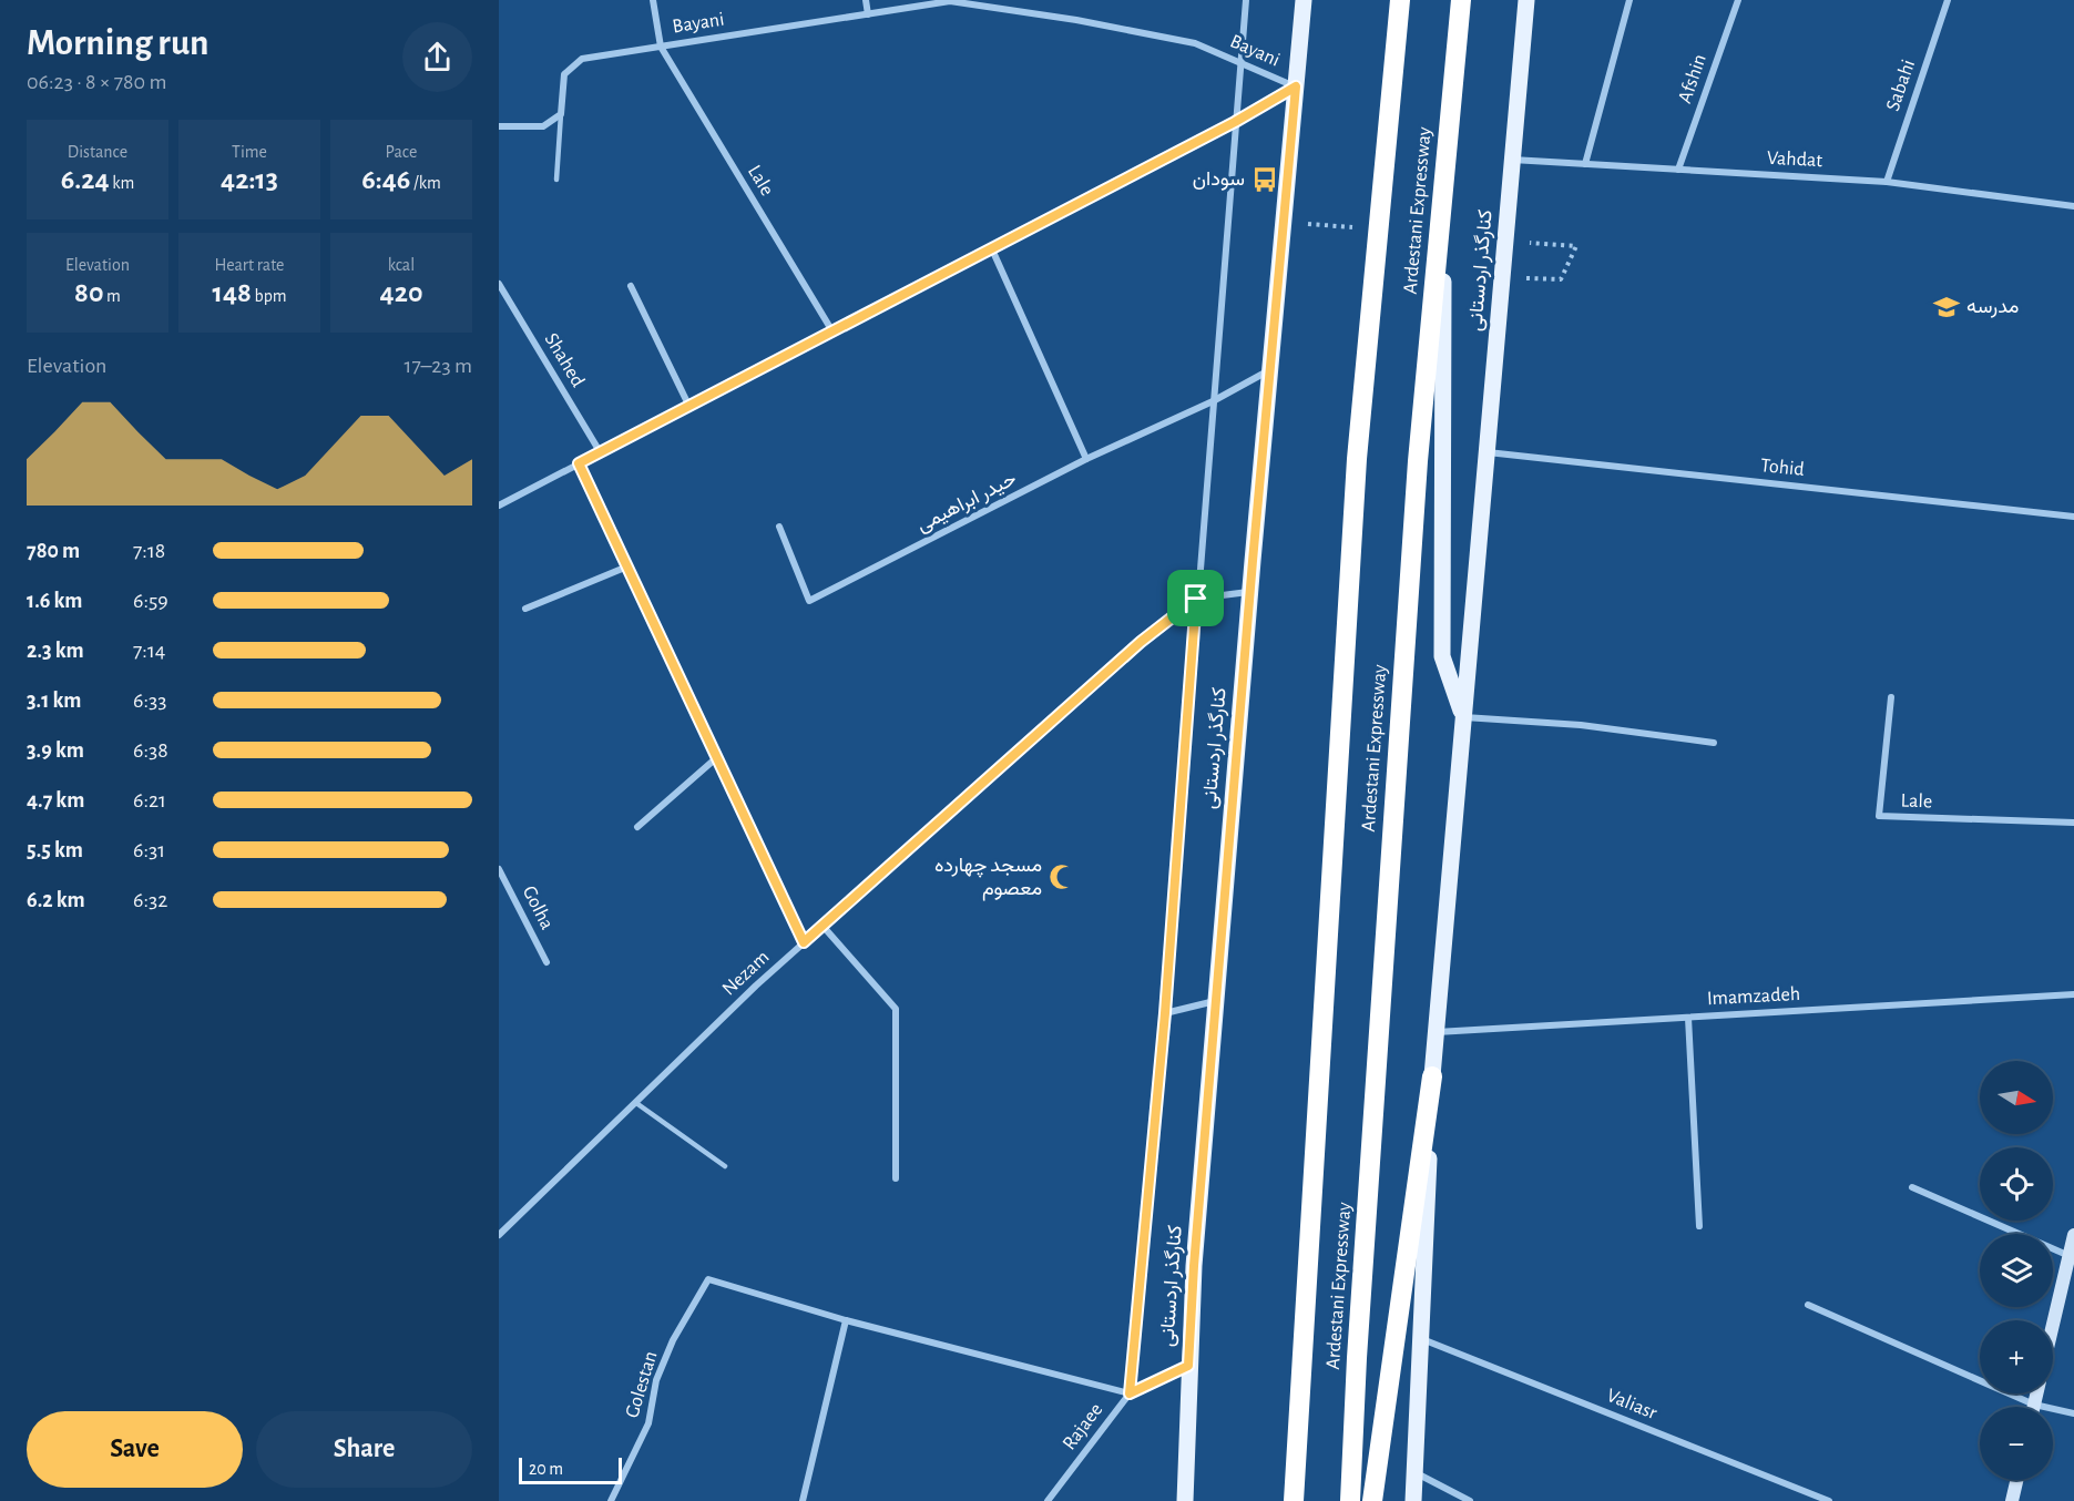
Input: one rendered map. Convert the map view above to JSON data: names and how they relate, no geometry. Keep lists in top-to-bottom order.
{
  "streets": {
    "highway": ["Ardestani Expressway"],
    "main road": ["کنارگذر اردستانی"],
    "street": [
      "Bayani",
      "Afshin",
      "Sabahi",
      "Vahdat",
      "Lale",
      "Shahed",
      "Tohid",
      "حیدر ابراهیمی",
      "Golha",
      "Nezam",
      "Imamzadeh",
      "Golestan",
      "Valiasr",
      "Rajaee"
    ]
  },
  "crossings": [
    ["Bayani", "Lale"],
    ["Bayani", "کنارگذر اردستانی"],
    ["Afshin", "Vahdat"],
    ["Sabahi", "Vahdat"],
    ["Vahdat", "کنارگذر اردستانی"],
    ["کنارگذر اردستانی", "Tohid"],
    ["کنارگذر اردستانی", "حیدر ابراهیمی"],
    ["کنارگذر اردستانی", "Nezam"],
    ["کنارگذر اردستانی", "Imamzadeh"],
    ["کنارگذر اردستانی", "Valiasr"],
    ["کنارگذر اردستانی", "Rajaee"]
  ],
  "places": {
    "bus stop": ["سودان"],
    "school or university": ["مدرسه"],
    "mosque": ["مسجد چهارده معصوم"]
  },
  "scale_bar": "20 m",
  "north": "right",
  "page": {
    "heading": ["Morning run", "06:23 · 8 × 780 m"],
    "stats": [
      ["Distance", "6.24 km"],
      ["Time", "42:13"],
      ["Pace", "6:46 /km"],
      ["Elevation", "80 m"],
      ["Heart rate", "148 bpm"],
      ["kcal", "420"]
    ],
    "chart": ["Elevation", "17–23 m"],
    "list": [
      {
        "name": "780 m",
        "note": "7:18"
      },
      {
        "name": "1.6 km",
        "note": "6:59"
      },
      {
        "name": "2.3 km",
        "note": "7:14"
      },
      {
        "name": "3.1 km",
        "note": "6:33"
      },
      {
        "name": "3.9 km",
        "note": "6:38"
      },
      {
        "name": "4.7 km",
        "note": "6:21"
      },
      {
        "name": "5.5 km",
        "note": "6:31"
      },
      {
        "name": "6.2 km",
        "note": "6:32"
      }
    ],
    "map_buttons": ["+", "−"],
    "buttons": ["Save", "Share"],
    "scale": "20 m"
  }
}
